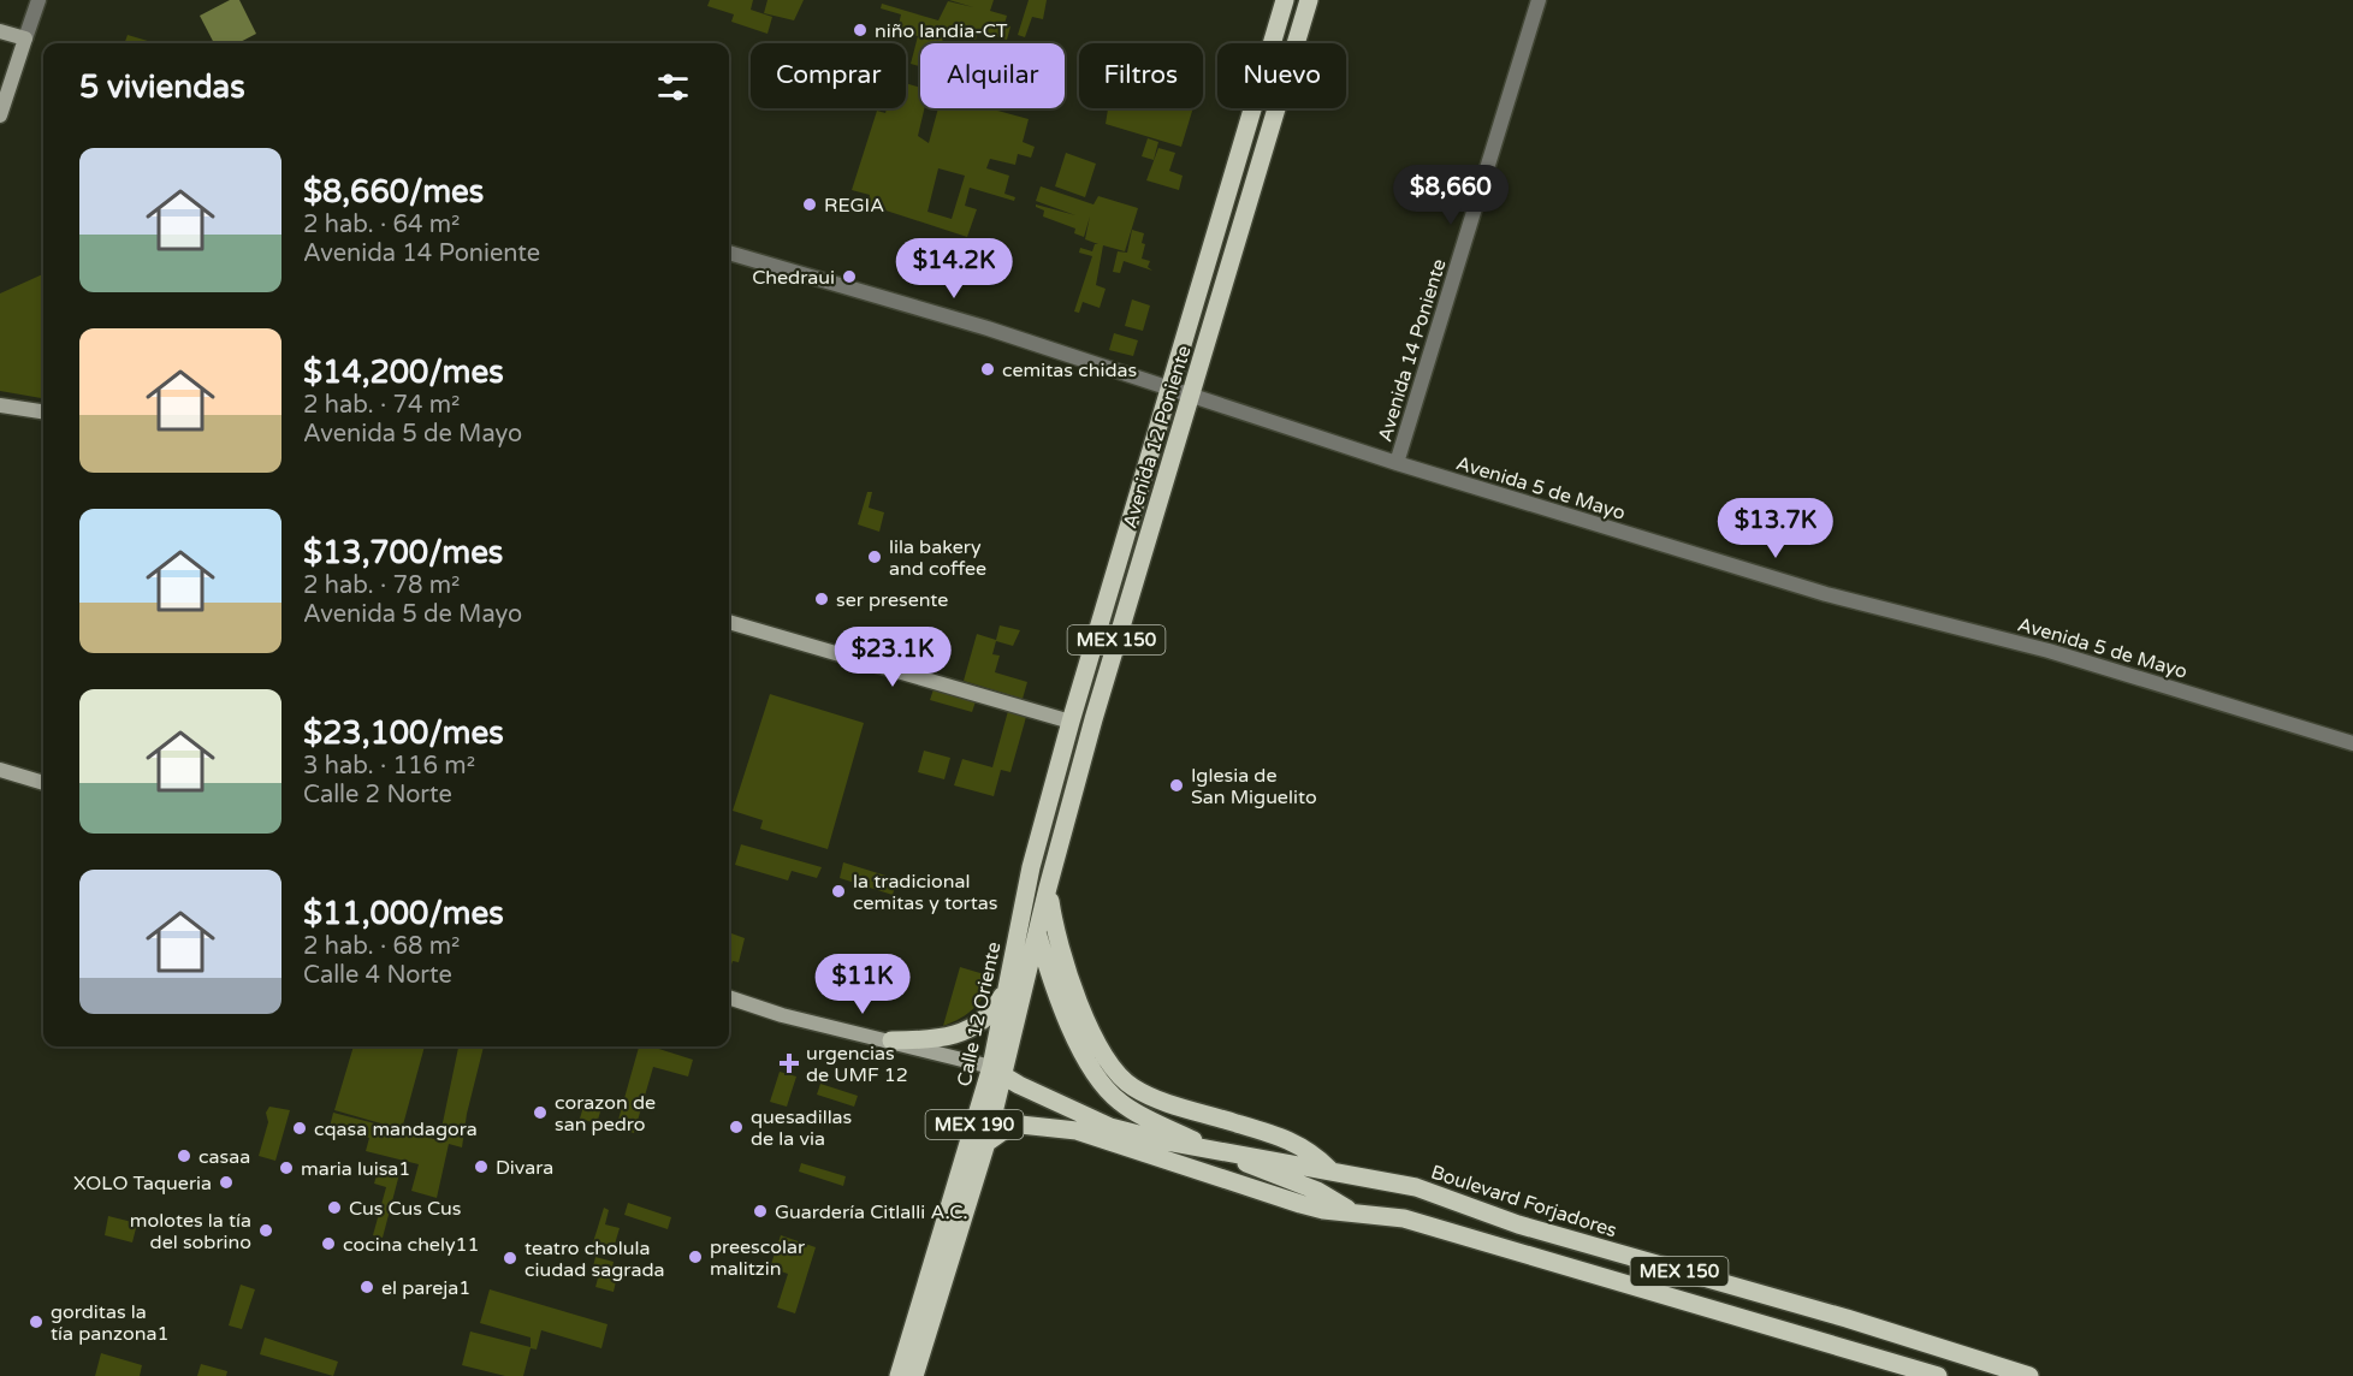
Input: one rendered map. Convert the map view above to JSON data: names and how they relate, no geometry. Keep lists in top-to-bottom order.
{
  "streets": {
    "main road": [
      "Avenida 12 Poniente",
      "MEX 150",
      "Calle 12 Oriente",
      "MEX 190",
      "Boulevard Forjadores"
    ],
    "street": ["Avenida 14 Poniente", "Avenida 5 de Mayo"]
  },
  "crossings": [
    ["Avenida 14 Poniente", "Avenida 5 de Mayo"],
    ["Avenida 12 Poniente", "Avenida 5 de Mayo"],
    ["Avenida 12 Poniente", "MEX 150"],
    ["Avenida 12 Poniente", "Calle 12 Oriente"],
    ["MEX 150", "Calle 12 Oriente"],
    ["MEX 150", "Boulevard Forjadores"],
    ["Calle 12 Oriente", "Boulevard Forjadores"]
  ],
  "places": {
    "other": [
      "niño landia-CT",
      "REGIA",
      "Chedraui",
      "cemitas chidas",
      "lila bakery and coffee",
      "ser presente",
      "Iglesia de San Miguelito",
      "la tradicional cemitas y tortas",
      "corazon de san pedro",
      "quesadillas de la via",
      "cqasa mandagora",
      "casaa",
      "Divara",
      "maria luisa1",
      "XOLO Taqueria",
      "Cus Cus Cus",
      "Guardería Citlalli A.C.",
      "molotes la tía del sobrino",
      "cocina chely11",
      "preescolar malitzin",
      "teatro cholula ciudad sagrada",
      "el pareja1",
      "gorditas la tía panzona1"
    ],
    "health": ["urgencias de UMF 12"]
  },
  "page": {
    "chip": [
      "Comprar",
      "Alquilar",
      "Filtros",
      "Nuevo"
    ],
    "heading": "5 viviendas",
    "list": [
      {
        "name": "$8,660/mes",
        "note": "2 hab. · 64 m² · Avenida 14 Poniente"
      },
      {
        "name": "$14,200/mes",
        "note": "2 hab. · 74 m² · Avenida 5 de Mayo"
      },
      {
        "name": "$13,700/mes",
        "note": "2 hab. · 78 m² · Avenida 5 de Mayo"
      },
      {
        "name": "$23,100/mes",
        "note": "3 hab. · 116 m² · Calle 2 Norte"
      },
      {
        "name": "$11,000/mes",
        "note": "2 hab. · 68 m² · Calle 4 Norte"
      }
    ],
    "price": [
      "$8,660",
      "$14.2K",
      "$13.7K",
      "$23.1K",
      "$11K"
    ]
  }
}
